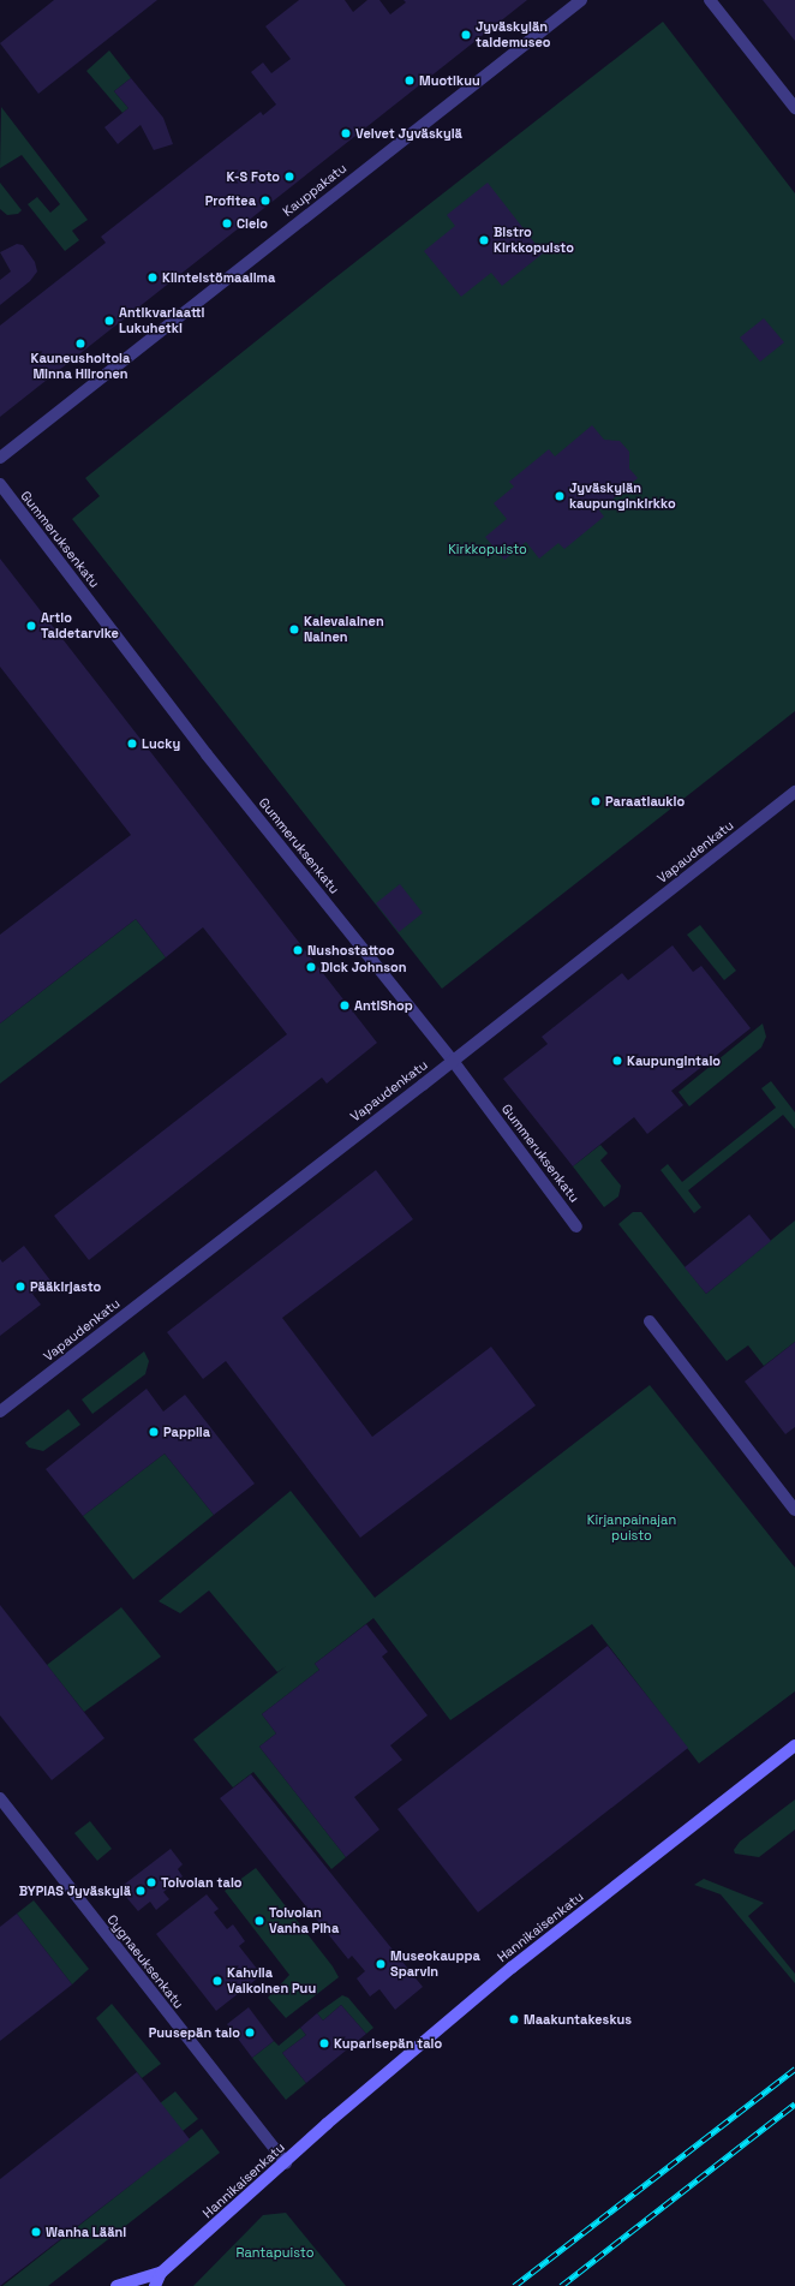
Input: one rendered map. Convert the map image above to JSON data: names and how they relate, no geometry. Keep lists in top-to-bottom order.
{
  "streets": {
    "main road": ["Hannikaisenkatu"],
    "street": [
      "Kauppakatu",
      "Gummeruksenkatu",
      "Vapaudenkatu",
      "Cygnaeuksenkatu"
    ]
  },
  "crossings": [
    ["Gummeruksenkatu", "Vapaudenkatu"],
    ["Hannikaisenkatu", "Cygnaeuksenkatu"]
  ],
  "parks": ["Kirkkopuisto", "Kirjanpainajan puisto", "Rantapuisto"],
  "places": [
    "Jyväskylän taidemuseo",
    "Muotikuu",
    "Velvet Jyväskylä",
    "K-S Foto",
    "Profitea",
    "Cielo",
    "Bistro Kirkkopuisto",
    "Kiinteistömaailma",
    "Antikvariaatti Lukuhetki",
    "Kauneushoitola Minna Hiironen",
    "Jyväskylän kaupunginkirkko",
    "Artlo Taidetarvike",
    "Kalevalainen Nainen",
    "Lucky",
    "Paraatiaukio",
    "Nushostattoo",
    "Dick Johnson",
    "AntiShop",
    "Kaupungintalo",
    "Pääkirjasto",
    "Pappila",
    "Toivolan talo",
    "BYPIAS Jyväskylä",
    "Toivolan Vanha Piha",
    "Museokauppa Sparvin",
    "Kahvila Valkoinen Puu",
    "Maakuntakeskus",
    "Puusepän talo",
    "Kuparisepän talo",
    "Wanha Lääni"
  ]
}
